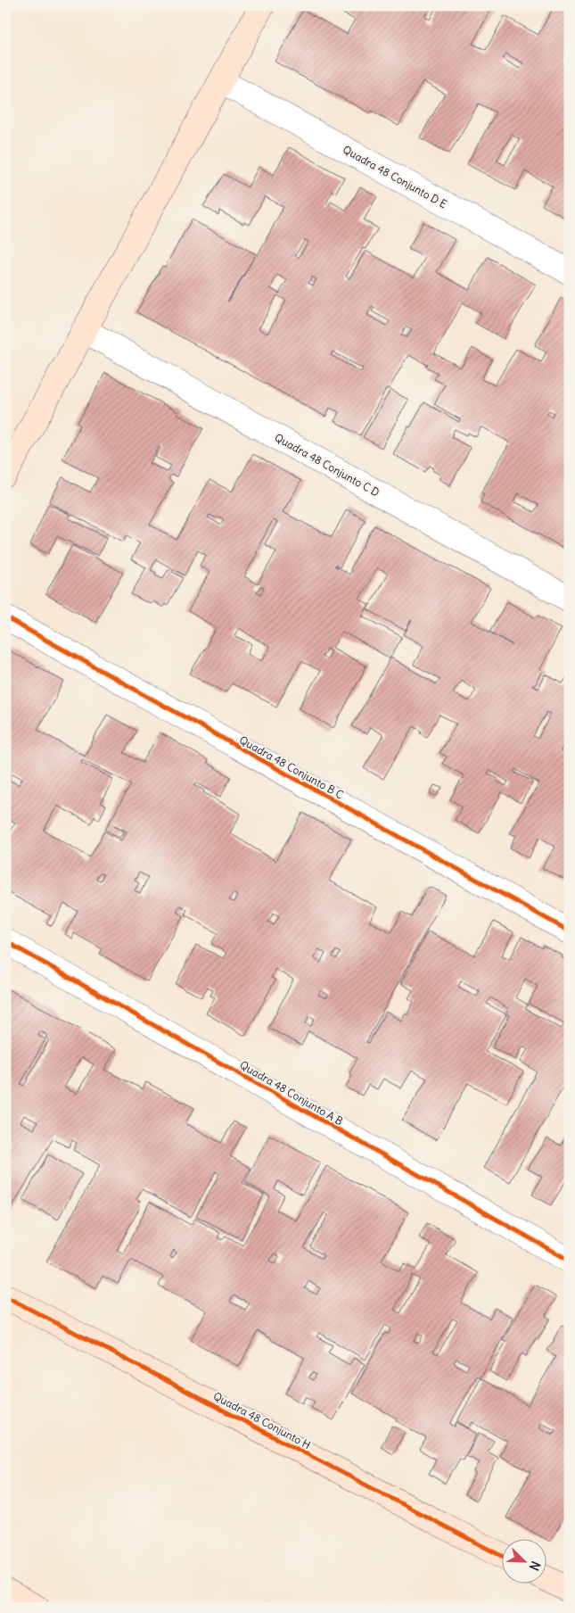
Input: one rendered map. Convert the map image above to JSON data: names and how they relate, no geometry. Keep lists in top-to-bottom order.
{
  "streets": {
    "street": [
      "Quadra 48 Conjunto D E",
      "Quadra 48 Conjunto C D",
      "Quadra 48 Conjunto B C",
      "Quadra 48 Conjunto A B",
      "Quadra 48 Conjunto H"
    ]
  },
  "north": "bottom right"
}
